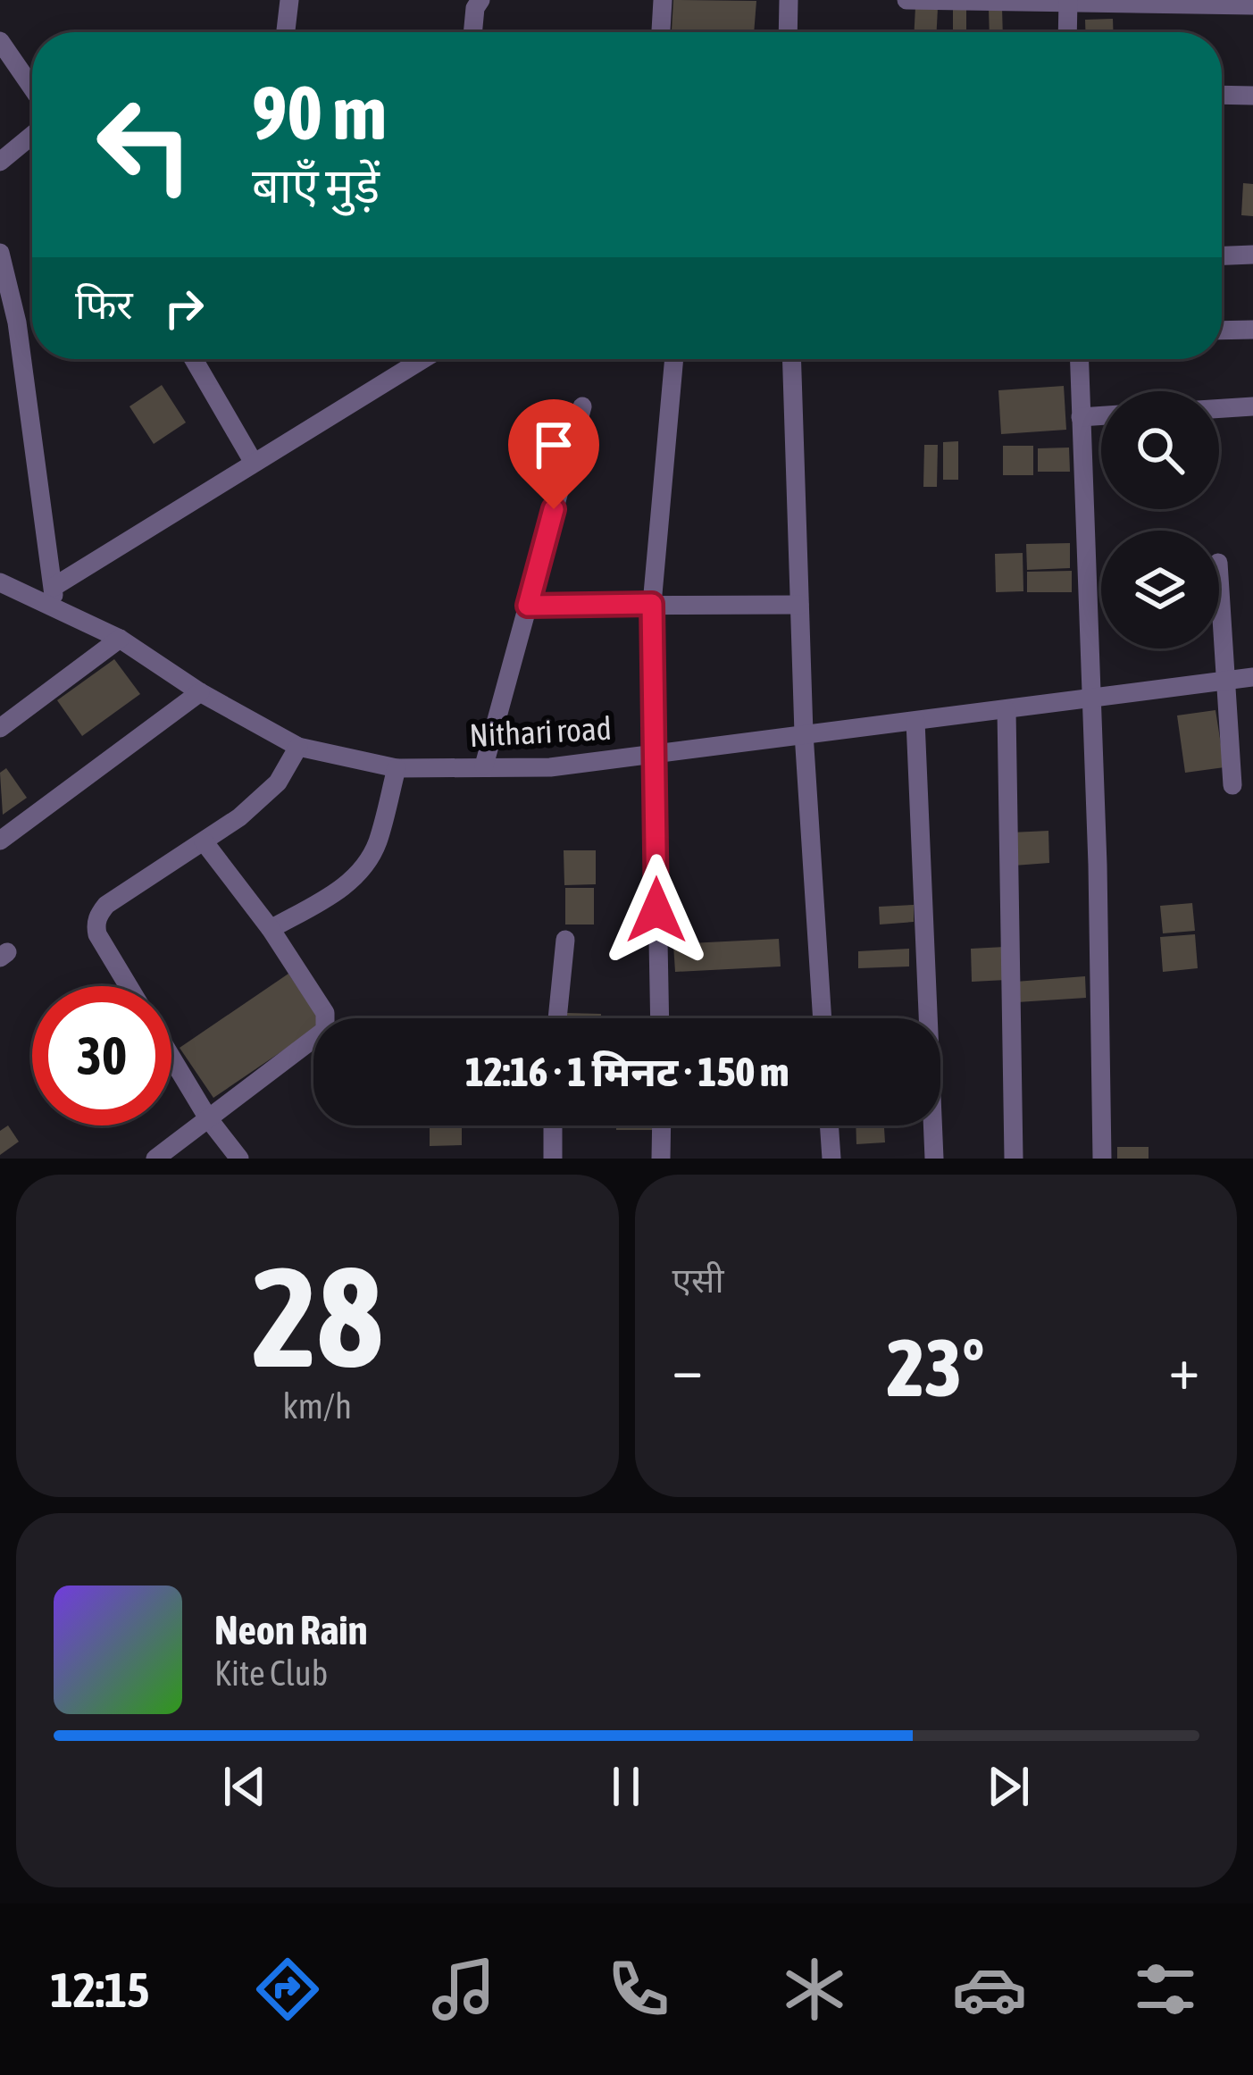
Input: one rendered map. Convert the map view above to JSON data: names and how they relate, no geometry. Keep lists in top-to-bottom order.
{
  "streets": {
    "street": ["Nithari road"]
  },
  "page": {
    "turn": ["90 m", "बाएँ मुड़ें"],
    "then": "फिर",
    "limit": "30",
    "trip": "12:16 · 1 मिनट · 150 m",
    "tile": [
      ["28", "km/h"],
      "एसी"
    ],
    "heat": ["−", "23°", "+"],
    "song": ["Neon Rain", "Kite Club"],
    "tabs": "12:15"
  }
}
